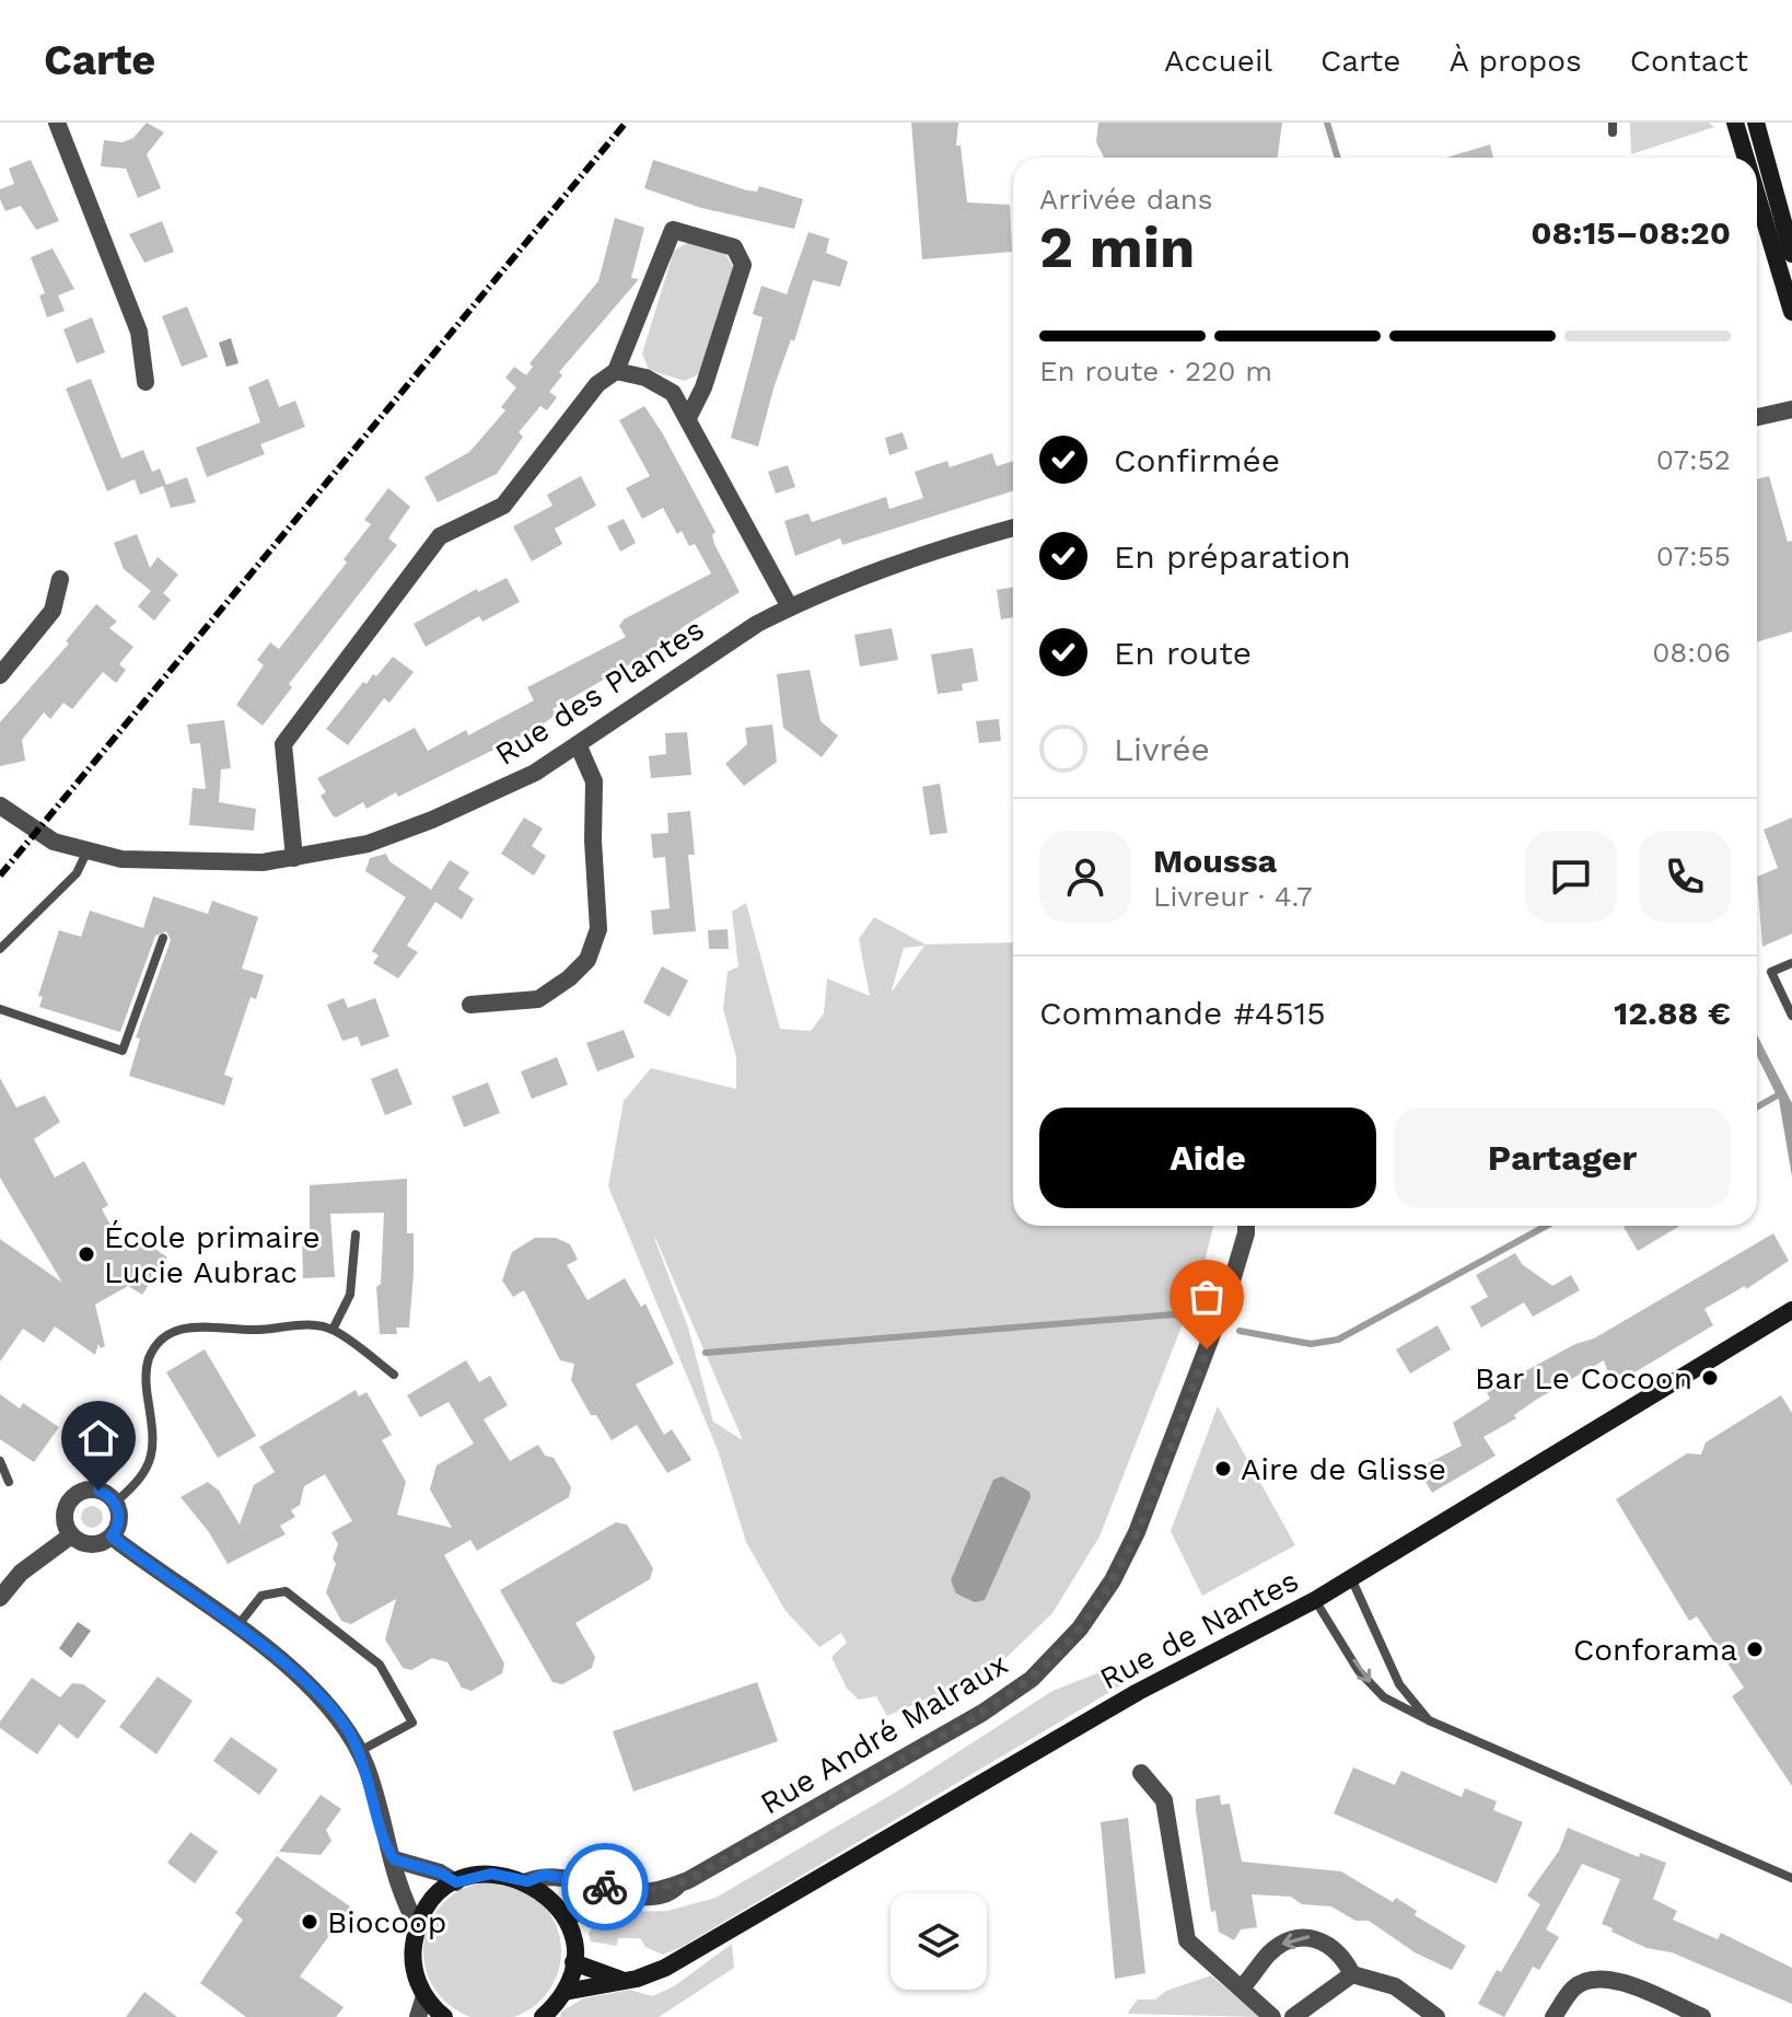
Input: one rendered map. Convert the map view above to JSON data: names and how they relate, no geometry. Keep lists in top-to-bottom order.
{
  "streets": {
    "main road": ["Rue de Nantes"],
    "street": ["Rue des Plantes", "Rue André Malraux"]
  },
  "places": [
    "École primaire Lucie Aubrac",
    "Bar Le Cocoon",
    "Aire de Glisse",
    "Conforama",
    "Biocoop"
  ],
  "page": {
    "header": "Carte",
    "nav": [
      "Accueil",
      "Carte",
      "À propos",
      "Contact"
    ],
    "heading": ["2 min", "Arrivée dans", "08:15–08:20"],
    "panel": [
      "Moussa",
      "Livreur · 4.7",
      "Commande #4515",
      "12.88 €"
    ],
    "bar": "En route · 220 m",
    "list": [
      ["Confirmée", "07:52"],
      ["En préparation", "07:55"],
      ["En route", "08:06"],
      "Livrée"
    ],
    "buttons": ["Aide", "Partager"]
  }
}
